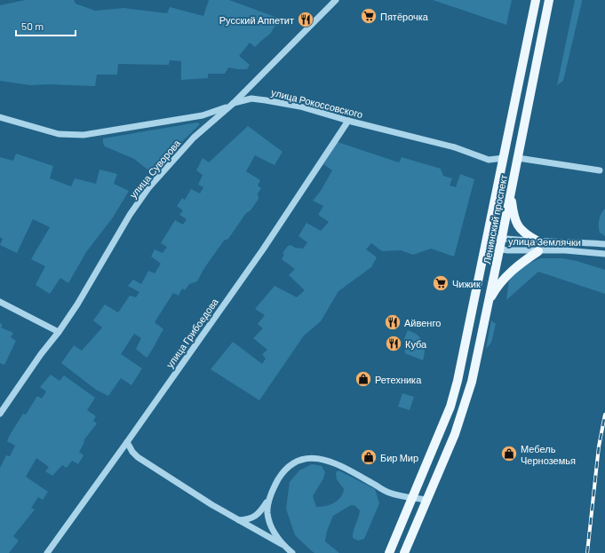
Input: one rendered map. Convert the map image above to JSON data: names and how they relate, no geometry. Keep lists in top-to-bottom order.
{
  "streets": {
    "main road": ["Ленинский проспект"],
    "street": [
      "улица Рокоссовского",
      "улица Суворова",
      "улица Землячки",
      "улица Грибоедова"
    ]
  },
  "crossings": [
    ["улица Рокоссовского", "улица Суворова"],
    ["улица Рокоссовского", "Ленинский проспект"],
    ["улица Рокоссовского", "улица Грибоедова"],
    ["Ленинский проспект", "улица Землячки"]
  ],
  "places": {
    "supermarket": ["Пятёрочка", "Чижик"],
    "restaurant": ["Русский Аппетит", "Айвенго", "Куба"],
    "shop": ["Ретехника", "Мебель Черноземья", "Бир Мир"]
  },
  "scale_bar": "50 m"
}
